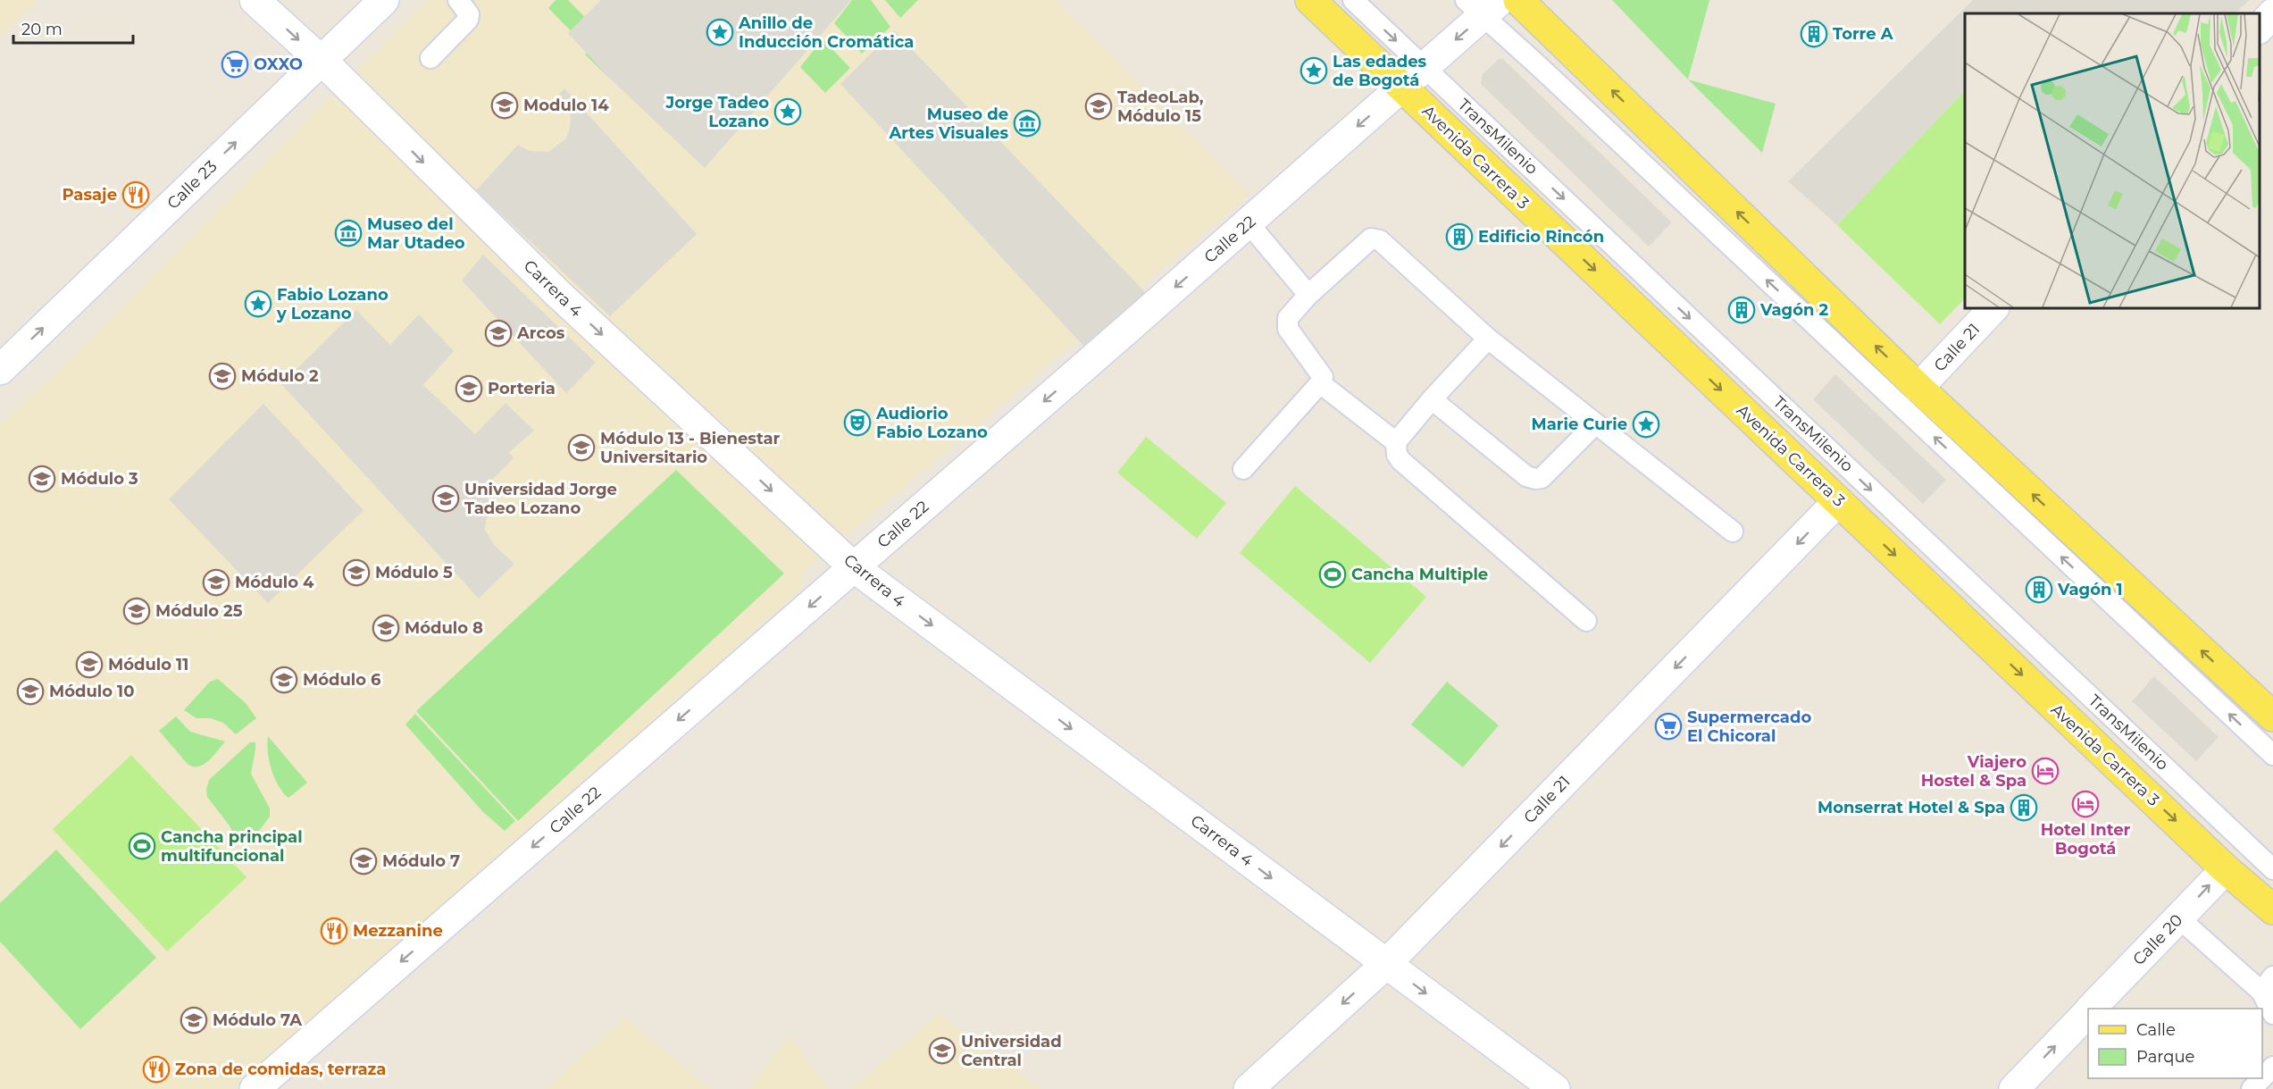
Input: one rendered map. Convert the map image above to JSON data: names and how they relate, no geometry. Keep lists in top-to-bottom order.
{
  "streets": {
    "main road": ["Avenida Carrera 3"],
    "street": [
      "Calle 23",
      "Calle 22",
      "Carrera 4",
      "Calle 21",
      "Calle 20"
    ],
    "lane": ["TransMilenio"]
  },
  "crossings": [
    ["TransMilenio", "Calle 22"],
    ["Avenida Carrera 3", "Calle 22"],
    ["Avenida Carrera 3", "Calle 21"],
    ["Avenida Carrera 3", "Calle 20"],
    ["Calle 23", "Carrera 4"],
    ["Calle 22", "Carrera 4"],
    ["Carrera 4", "Calle 21"]
  ],
  "one_way": [
    "Calle 23",
    "Calle 22",
    "Carrera 4",
    "Calle 21",
    "Calle 20"
  ],
  "places": {
    "place": [
      "Anillo de Inducción Cromática",
      "Las edades de Bogotá",
      "Jorge Tadeo Lozano",
      "Fabio Lozano y Lozano",
      "Marie Curie"
    ],
    "building": [
      "Torre A",
      "Edificio Rincón",
      "Vagón 2",
      "Vagón 1",
      "Monserrat Hotel & Spa"
    ],
    "supermarket": ["OXXO", "Supermercado El Chicoral"],
    "school or university": [
      "Modulo 14",
      "TadeoLab, Módulo 15",
      "Arcos",
      "Módulo 2",
      "Porteria",
      "Módulo 13 - Bienestar Universitario",
      "Módulo 3",
      "Universidad Jorge Tadeo Lozano",
      "Módulo 5",
      "Módulo 4",
      "Módulo 25",
      "Módulo 8",
      "Módulo 11",
      "Módulo 6",
      "Módulo 10",
      "Módulo 7",
      "Módulo 7A",
      "Universidad Central"
    ],
    "museum": ["Museo de Artes Visuales", "Museo del Mar Utadeo"],
    "restaurant": ["Pasaje", "Mezzanine", "Zona de comidas, terraza"],
    "theatre": ["Audiorio Fabio Lozano"],
    "sports": ["Cancha Multiple", "Cancha principal multifuncional"],
    "hotel": ["Viajero Hostel & Spa", "Hotel Inter Bogotá"]
  },
  "legend": ["Calle", "Parque"],
  "scale_bar": "20 m"
}
